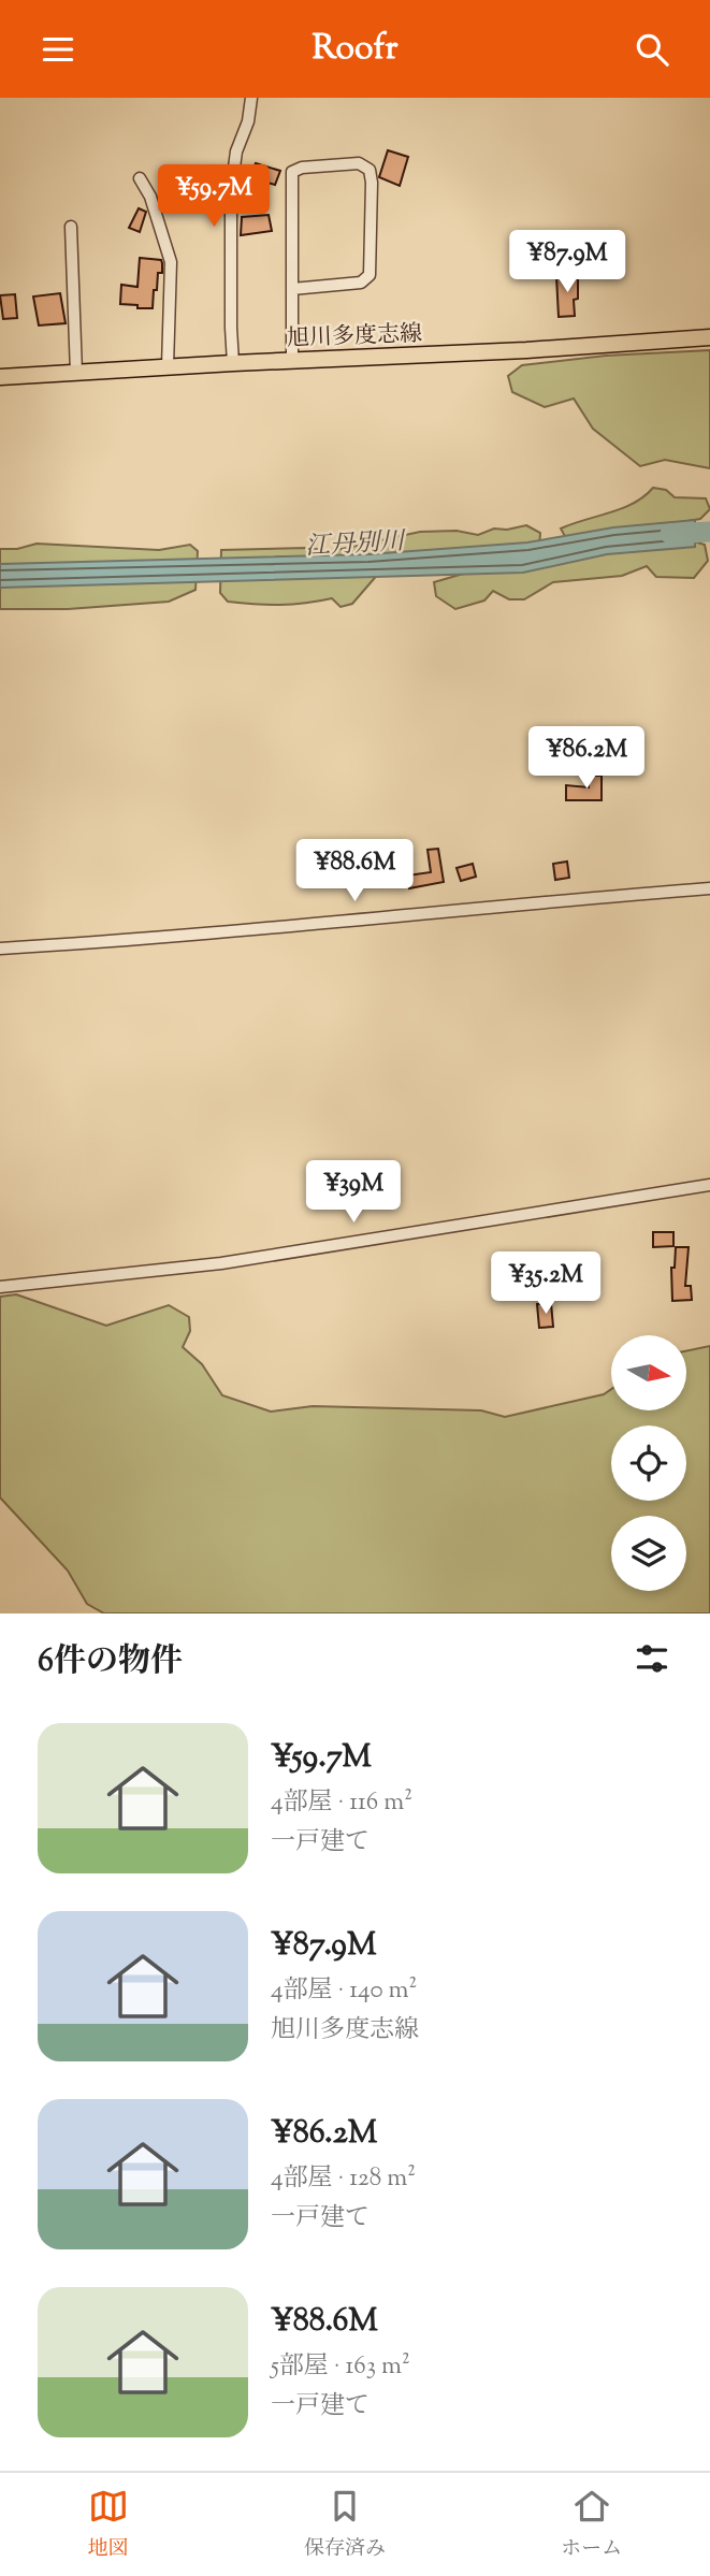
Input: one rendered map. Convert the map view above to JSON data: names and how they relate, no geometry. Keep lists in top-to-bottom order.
{
  "streets": {
    "main road": ["旭川多度志線"]
  },
  "water": ["江丹別川"],
  "north": "right",
  "page": {
    "header": "Roofr",
    "price": [
      "¥59.7M",
      "¥87.9M",
      "¥86.2M",
      "¥88.6M",
      "¥39M",
      "¥35.2M"
    ],
    "heading": "6件の物件",
    "list": [
      {
        "name": "¥59.7M",
        "note": "4部屋 · 116 m² · 一戸建て"
      },
      {
        "name": "¥87.9M",
        "note": "4部屋 · 140 m² · 旭川多度志線"
      },
      {
        "name": "¥86.2M",
        "note": "4部屋 · 128 m² · 一戸建て"
      },
      {
        "name": "¥88.6M",
        "note": "5部屋 · 163 m² · 一戸建て"
      }
    ],
    "tabs": ["地図", "保存済み", "ホーム"]
  }
}
